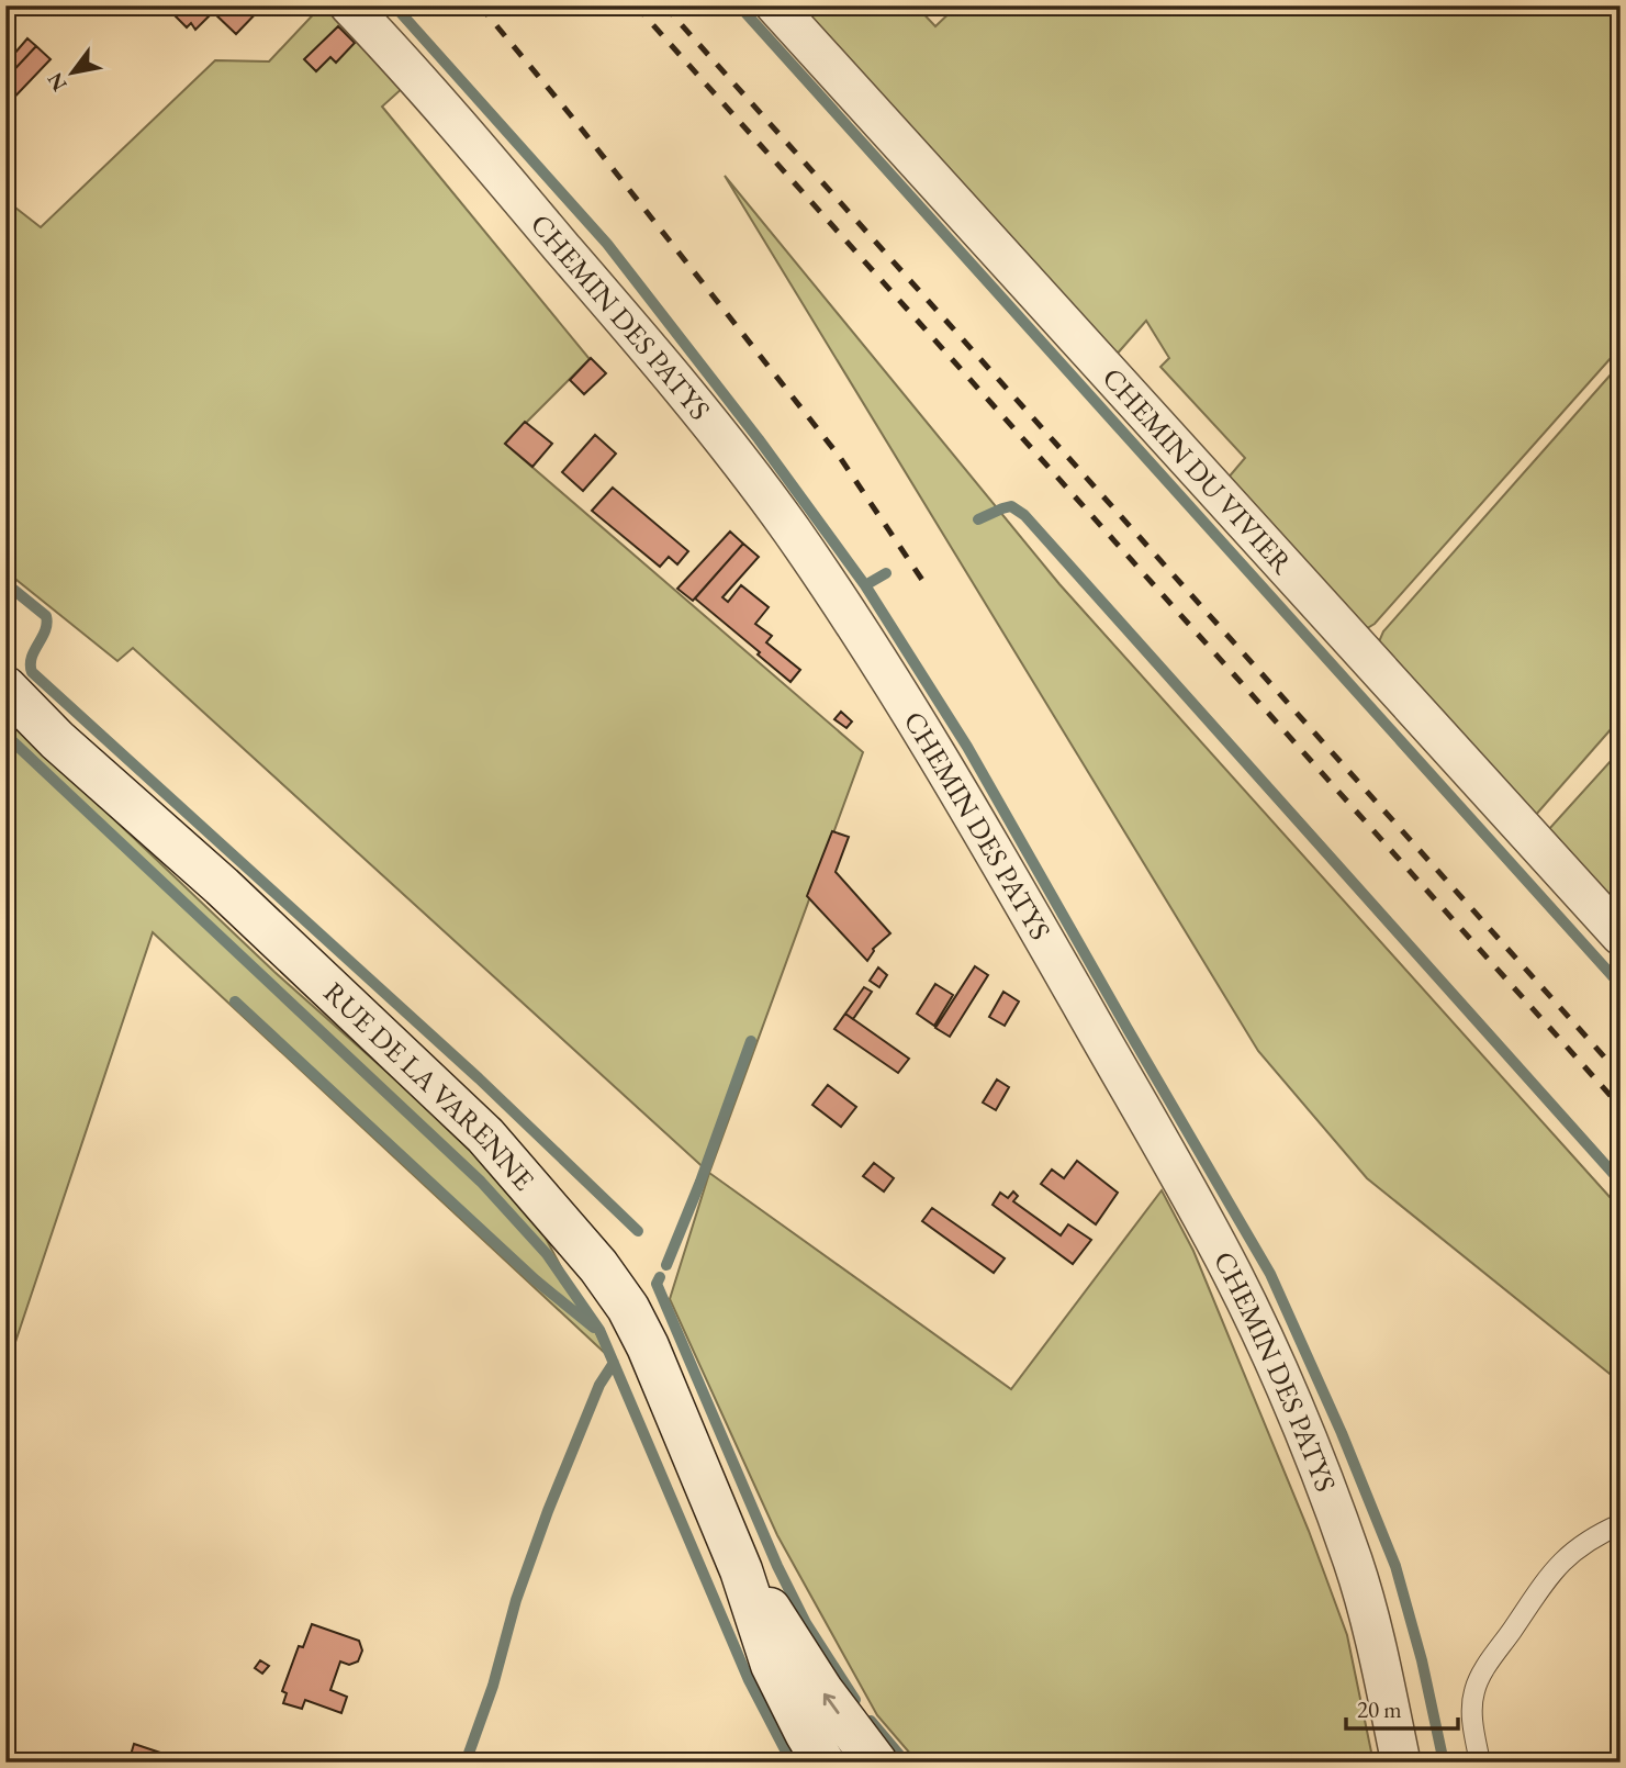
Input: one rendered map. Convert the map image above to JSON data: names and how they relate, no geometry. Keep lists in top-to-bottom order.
{
  "streets": {
    "street": ["CHEMIN DES PATYS", "CHEMIN DU VIVIER", "RUE DE LA VARENNE"]
  },
  "scale_bar": "20 m",
  "north": "bottom left"
}
